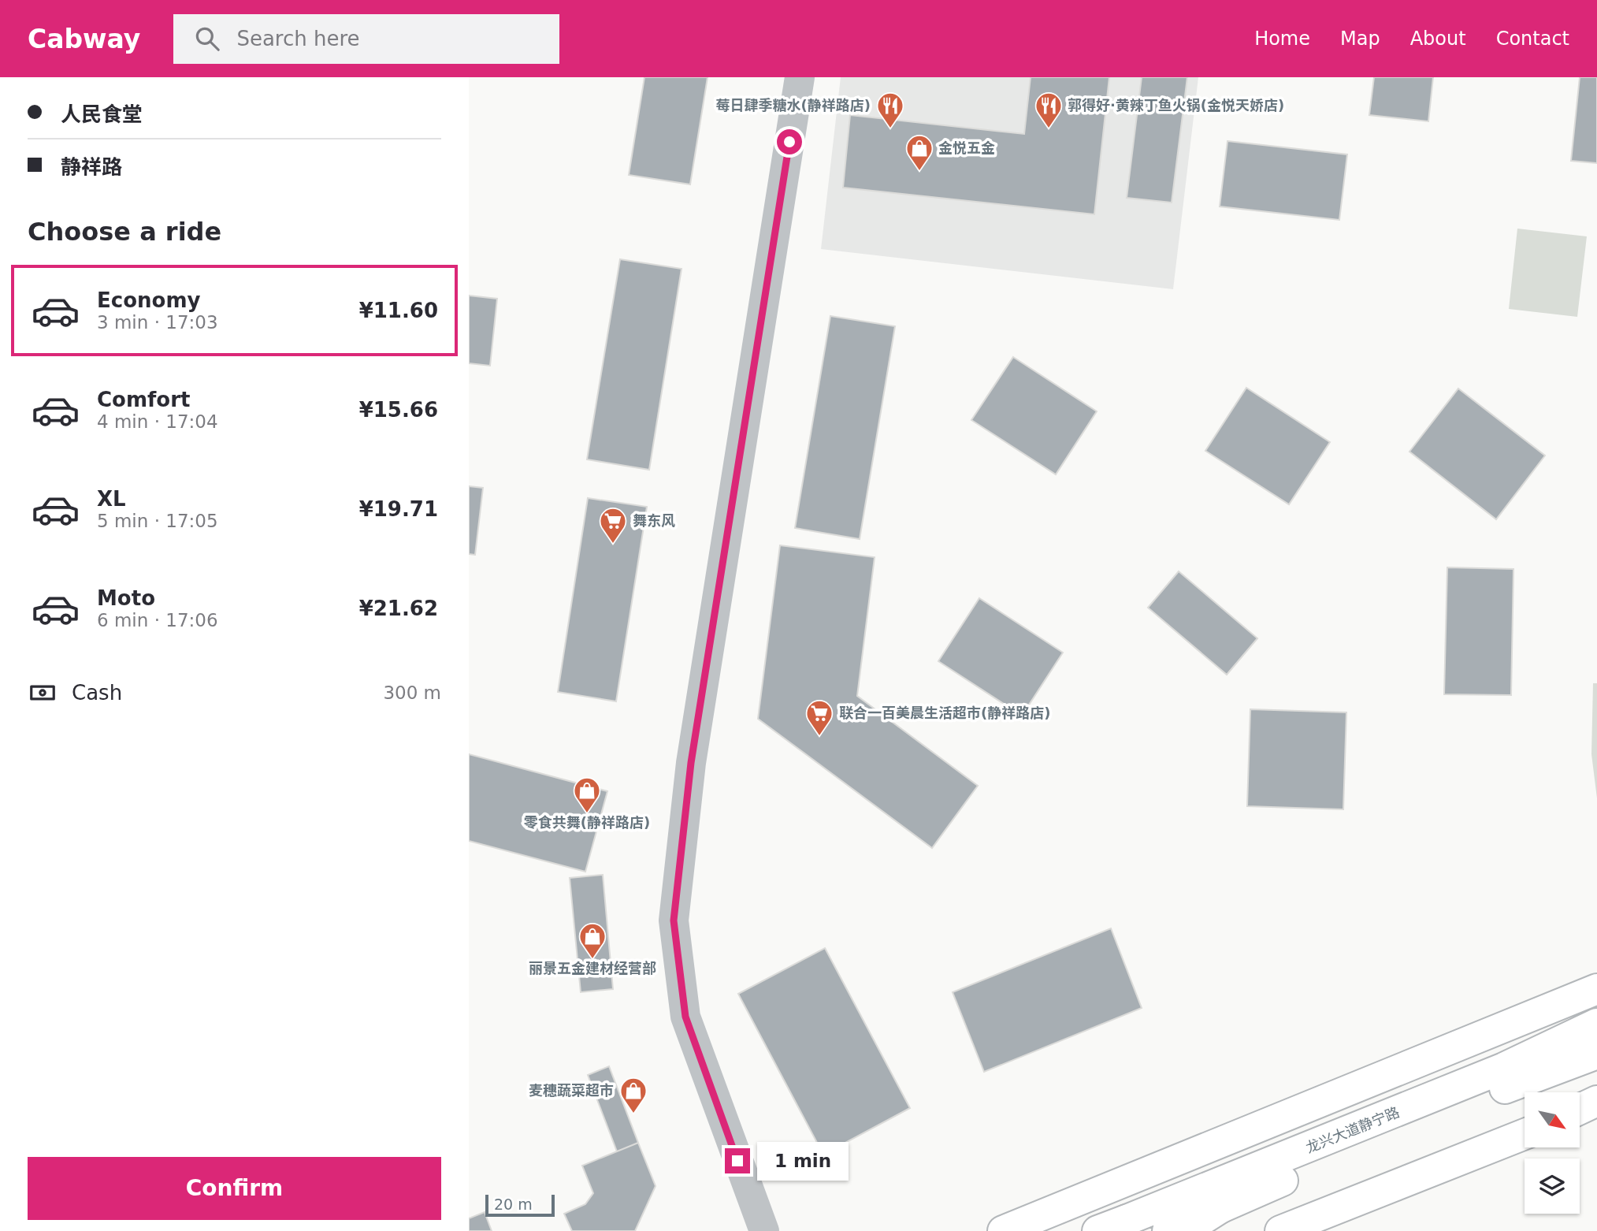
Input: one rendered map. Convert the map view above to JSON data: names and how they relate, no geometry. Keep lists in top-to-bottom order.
{
  "streets": {
    "main road": ["龙兴大道静宁路"]
  },
  "places": {
    "restaurant": ["莓日肆季糖水(静祥路店)", "郭得好·黄辣丁鱼火锅(金悦天娇店)"],
    "shop": [
      "金悦五金",
      "零食共舞(静祥路店)",
      "丽景五金建材经营部",
      "麦穗蔬菜超市"
    ],
    "supermarket": ["舞东风", "联合一百美晨生活超市(静祥路店)"]
  },
  "scale_bar": "20 m",
  "north": "bottom right",
  "page": {
    "header": "Cabway",
    "search": "Search here",
    "nav": [
      "Home",
      "Map",
      "About",
      "Contact"
    ],
    "banner": ["人民食堂", "静祥路"],
    "heading": "Choose a ride",
    "list": [
      {
        "name": "Economy",
        "note": "3 min · 17:03",
        "value": "¥11.60"
      },
      {
        "name": "Comfort",
        "note": "4 min · 17:04",
        "value": "¥15.66"
      },
      {
        "name": "XL",
        "note": "5 min · 17:05",
        "value": "¥19.71"
      },
      {
        "name": "Moto",
        "note": "6 min · 17:06",
        "value": "¥21.62"
      }
    ],
    "pay": ["Cash", "300 m"],
    "bubble": "1 min",
    "buttons": "Confirm",
    "scale": "20 m"
  }
}
